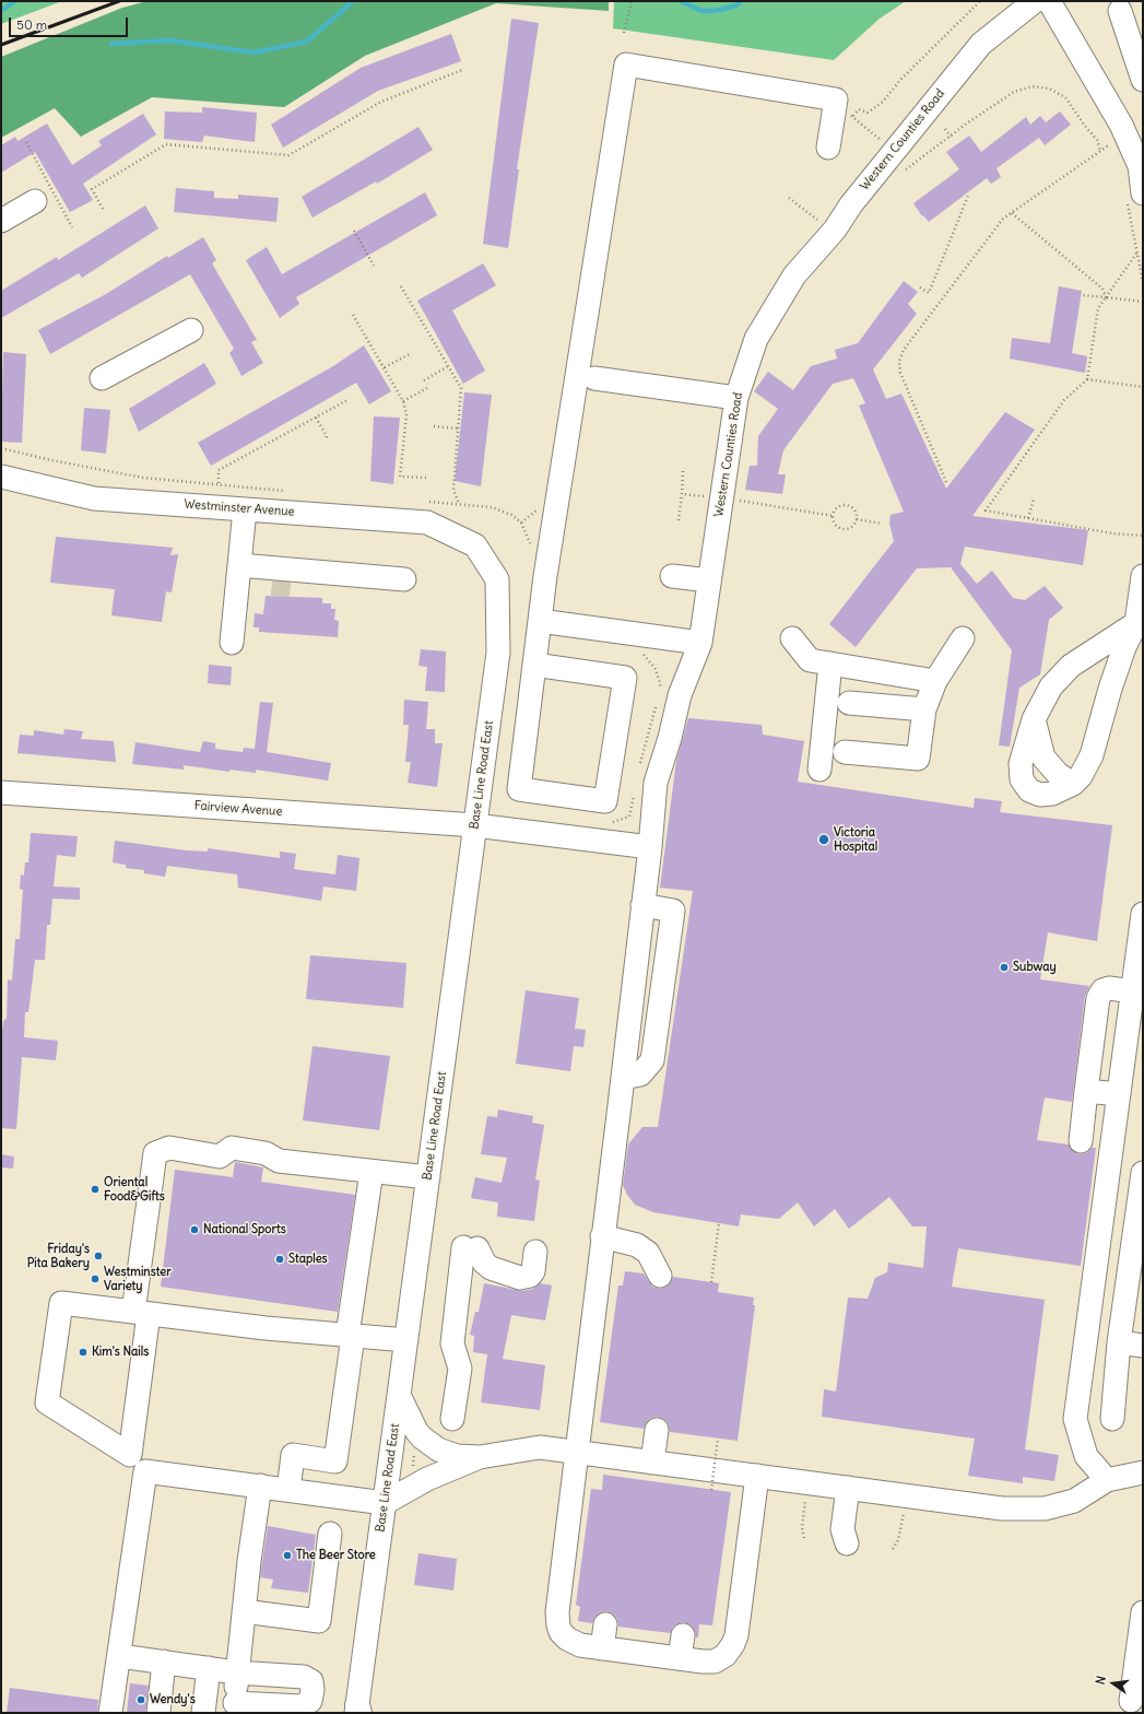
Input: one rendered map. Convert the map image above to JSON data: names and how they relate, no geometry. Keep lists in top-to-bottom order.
{
  "streets": {
    "street": [
      "Western Counties Road",
      "Westminster Avenue",
      "Base Line Road East",
      "Fairview Avenue"
    ]
  },
  "crossings": [
    ["Western Counties Road", "Fairview Avenue"],
    ["Westminster Avenue", "Base Line Road East"],
    ["Base Line Road East", "Fairview Avenue"]
  ],
  "places": [
    "Victoria Hospital",
    "Subway",
    "Oriental Food&Gifts",
    "National Sports",
    "Friday's Pita Bakery",
    "Staples",
    "Westminster Variety",
    "Kim's Nails",
    "The Beer Store",
    "Wendy's"
  ],
  "scale_bar": "50 m",
  "north": "left"
}
